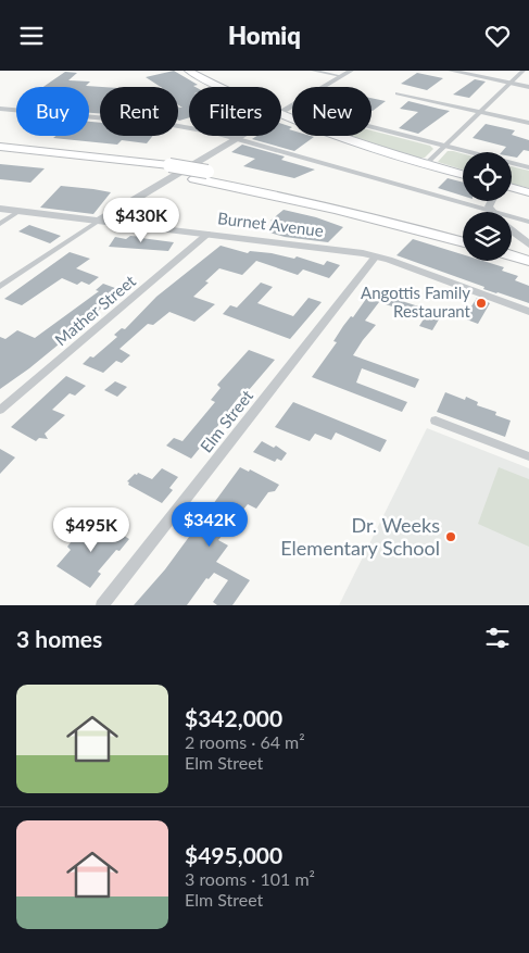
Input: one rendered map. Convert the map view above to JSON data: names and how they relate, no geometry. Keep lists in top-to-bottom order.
{
  "streets": {
    "street": ["Burnet Avenue", "Mather Street", "Elm Street"]
  },
  "crossings": [
    ["Burnet Avenue", "Mather Street"],
    ["Burnet Avenue", "Elm Street"]
  ],
  "places": ["Angottis Family Restaurant", "Dr. Weeks Elementary School"],
  "page": {
    "header": "Homiq",
    "chip": [
      "Buy",
      "Rent",
      "Filters",
      "New"
    ],
    "price": ["$430K", "$342K", "$495K"],
    "heading": "3 homes",
    "list": [
      {
        "name": "$342,000",
        "note": "2 rooms · 64 m² · Elm Street"
      },
      {
        "name": "$495,000",
        "note": "3 rooms · 101 m² · Elm Street"
      }
    ]
  }
}
